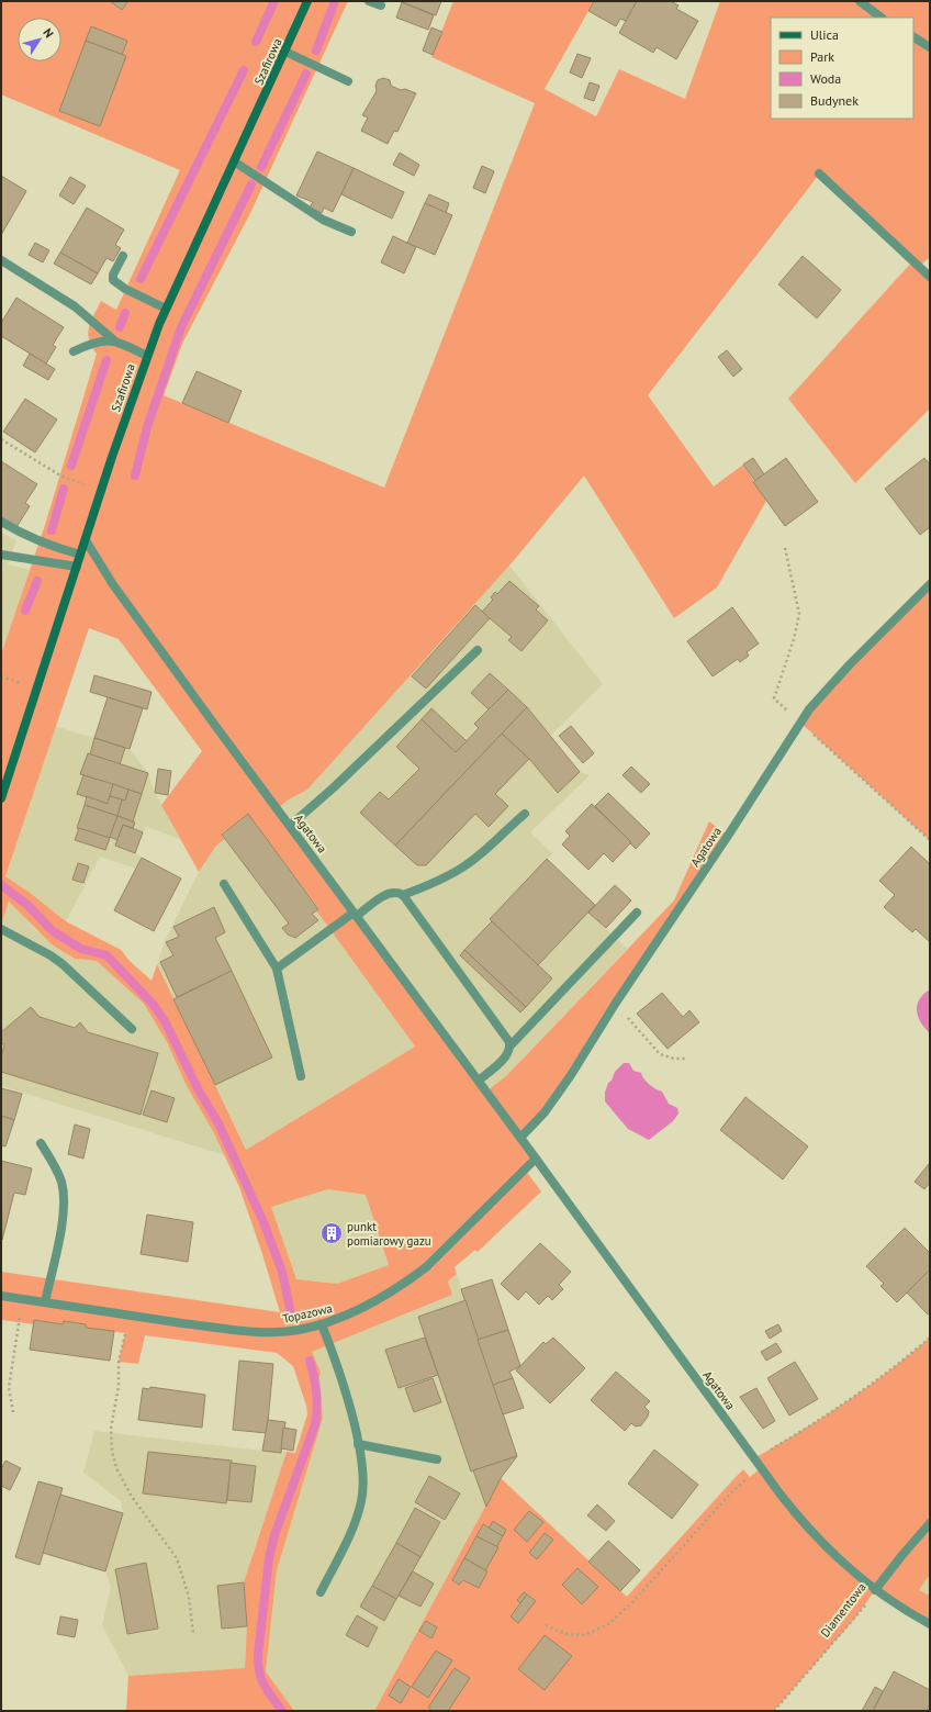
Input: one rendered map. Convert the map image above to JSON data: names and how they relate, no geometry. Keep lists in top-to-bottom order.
{
  "streets": {
    "street": [
      "Szafirowa",
      "Agatowa",
      "Topazowa",
      "Diamentowa"
    ]
  },
  "crossings": [
    ["Szafirowa", "Agatowa"],
    ["Agatowa", "Topazowa"],
    ["Agatowa", "Diamentowa"]
  ],
  "places": {
    "building": ["punkt pomiarowy gazu"]
  },
  "legend": [
    "Ulica",
    "Park",
    "Woda",
    "Budynek"
  ],
  "north": "top right"
}
